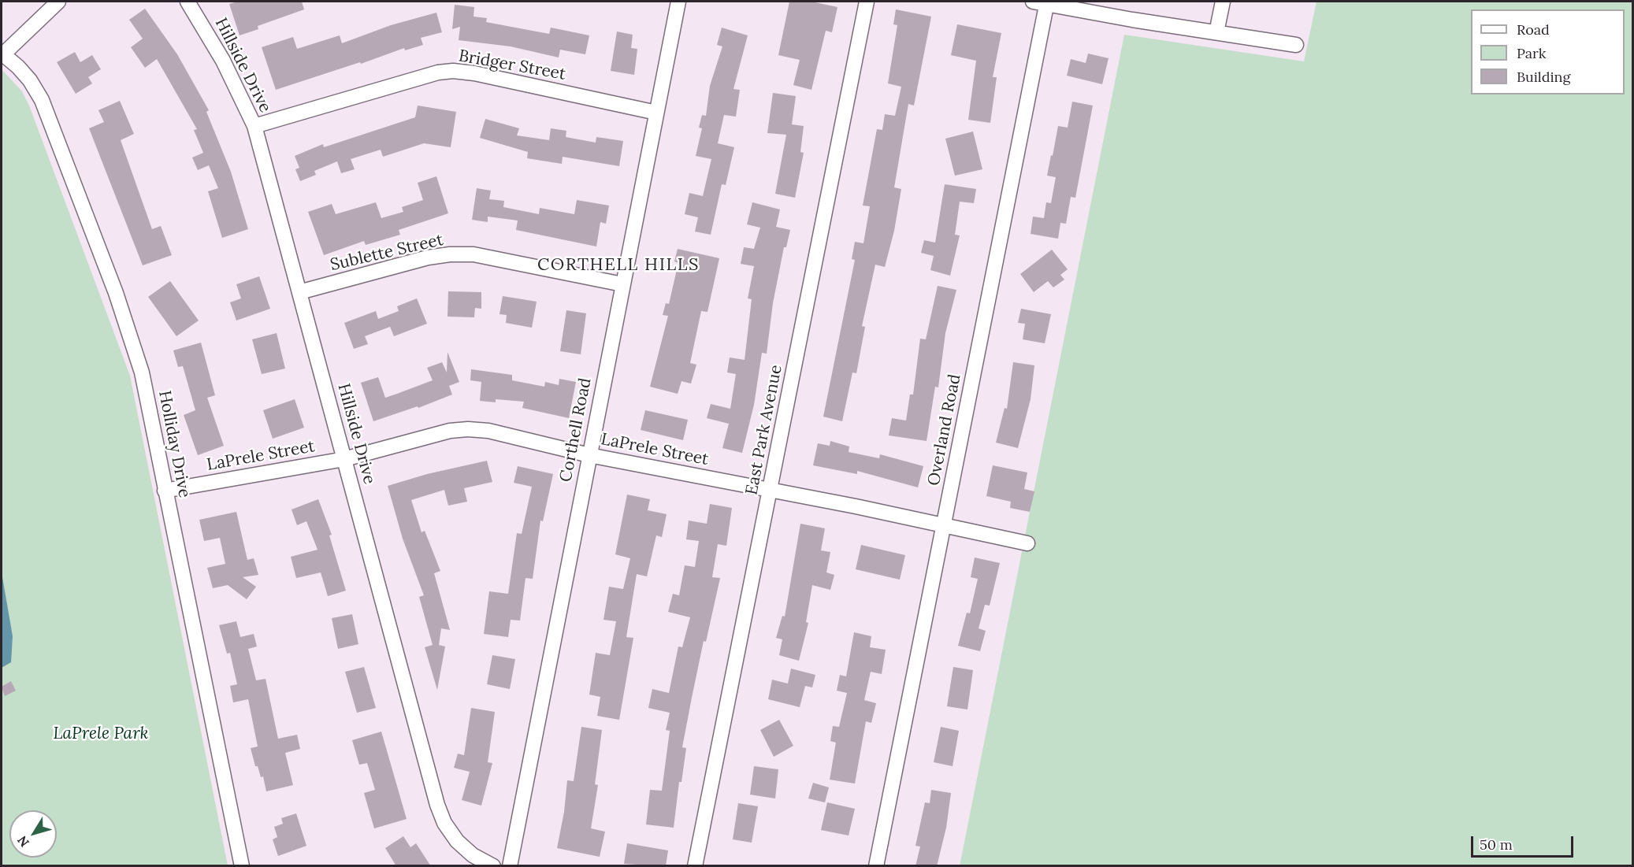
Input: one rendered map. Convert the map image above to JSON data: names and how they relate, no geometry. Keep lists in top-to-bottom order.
{
  "streets": {
    "street": [
      "Hillside Drive",
      "Bridger Street",
      "Sublette Street",
      "Corthell Road",
      "East Park Avenue",
      "Overland Road",
      "Holliday Drive",
      "LaPrele Street"
    ]
  },
  "crossings": [
    ["Hillside Drive", "Bridger Street"],
    ["Hillside Drive", "Sublette Street"],
    ["Hillside Drive", "LaPrele Street"],
    ["Bridger Street", "Corthell Road"],
    ["Sublette Street", "Corthell Road"],
    ["Corthell Road", "LaPrele Street"],
    ["East Park Avenue", "LaPrele Street"],
    ["Overland Road", "LaPrele Street"],
    ["Holliday Drive", "LaPrele Street"]
  ],
  "districts": ["CORTHELL HILLS"],
  "parks": ["LaPrele Park"],
  "legend": ["Road", "Park", "Building"],
  "scale_bar": "50 m",
  "north": "bottom left"
}
